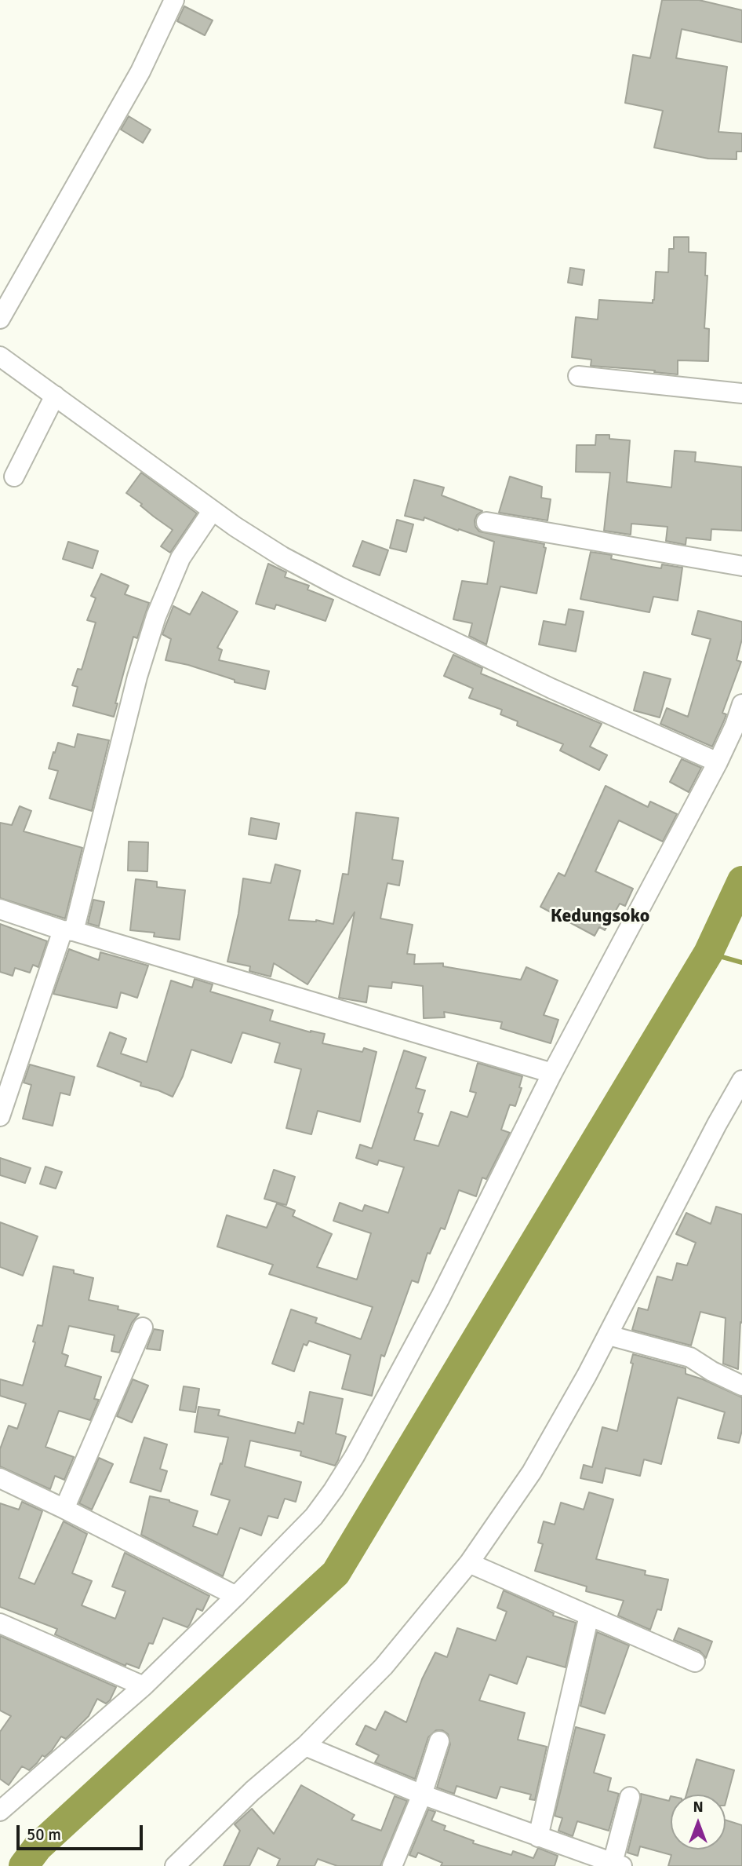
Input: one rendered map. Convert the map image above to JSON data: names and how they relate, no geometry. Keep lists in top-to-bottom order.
{
  "districts": ["Kedungsoko"],
  "scale_bar": "50 m",
  "north": "top"
}
